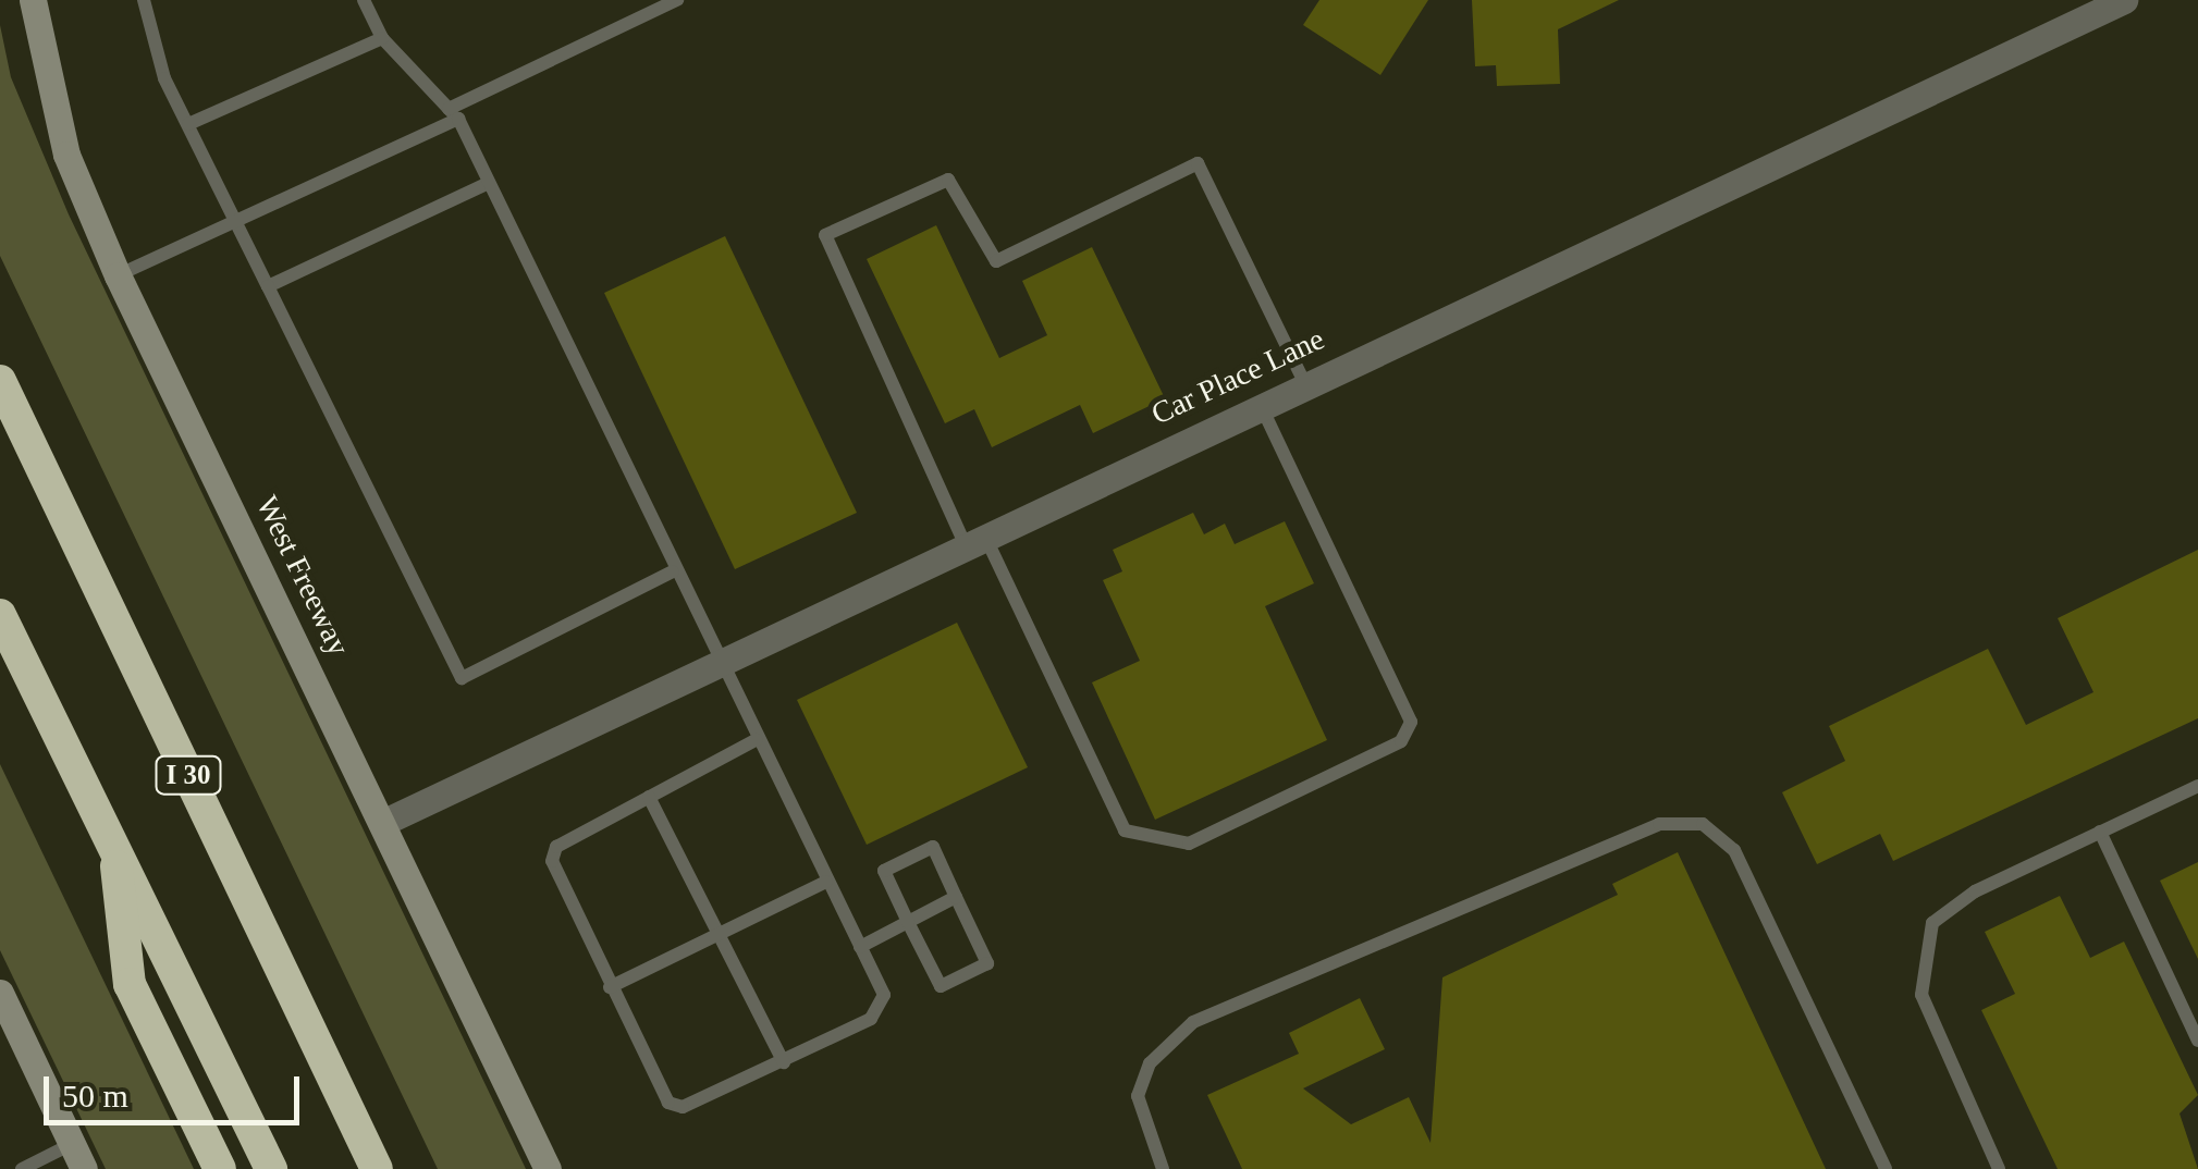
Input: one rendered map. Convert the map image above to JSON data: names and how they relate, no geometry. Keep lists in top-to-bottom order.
{
  "streets": {
    "highway": ["I 30"],
    "main road": ["West Freeway"],
    "street": ["Car Place Lane"]
  },
  "crossings": [
    ["Car Place Lane", "West Freeway"]
  ],
  "scale_bar": "50 m"
}
